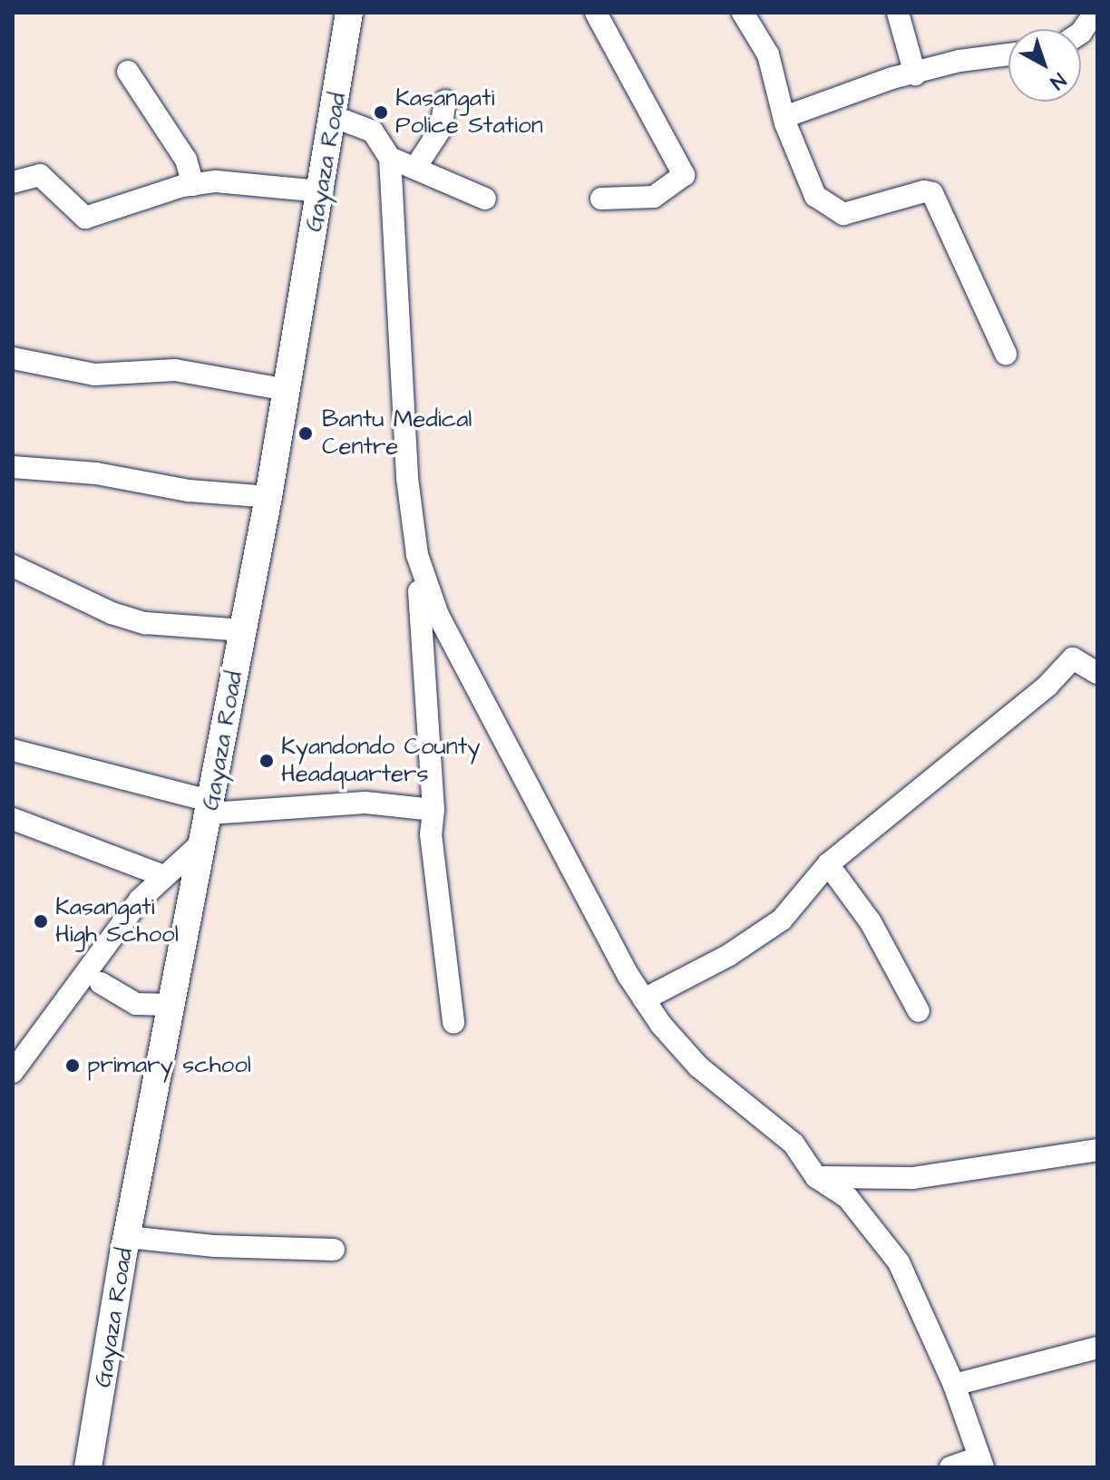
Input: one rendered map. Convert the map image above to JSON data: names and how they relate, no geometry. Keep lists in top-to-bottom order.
{
  "streets": {
    "main road": ["Gayaza Road"]
  },
  "places": [
    "Kasangati Police Station",
    "Bantu Medical Centre",
    "Kyandondo County Headquarters",
    "Kasangati High School",
    "primary school"
  ],
  "north": "bottom right"
}
